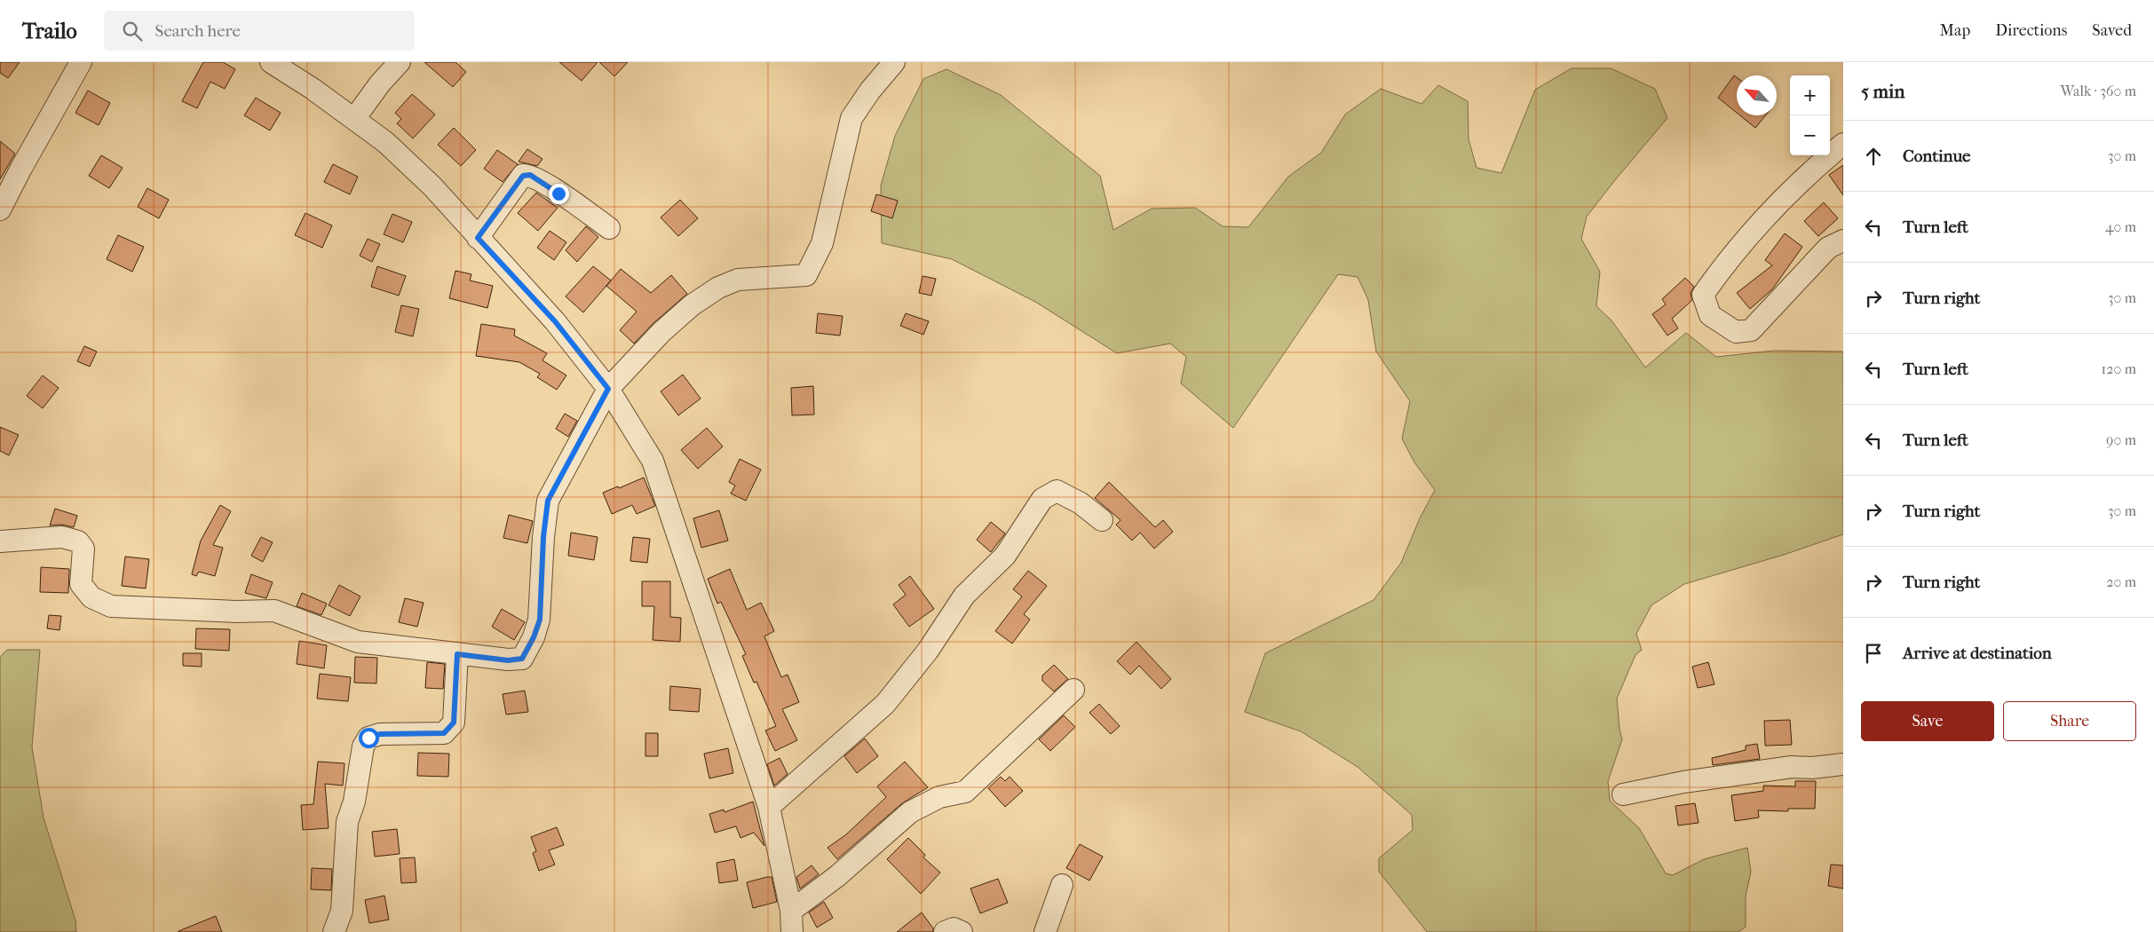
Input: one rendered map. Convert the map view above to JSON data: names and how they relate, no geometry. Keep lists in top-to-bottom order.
{
  "north": "top left",
  "page": {
    "header": "Trailo",
    "search": "Search here",
    "nav": ["Map", "Directions", "Saved"],
    "heading": ["5 min", "Walk · 360 m"],
    "map_buttons": ["+", "−"],
    "list": [
      ["Continue", "30 m"],
      ["Turn left", "40 m"],
      ["Turn right", "30 m"],
      ["Turn left", "120 m"],
      ["Turn left", "90 m"],
      ["Turn right", "30 m"],
      ["Turn right", "20 m"],
      "Arrive at destination"
    ],
    "buttons": ["Save", "Share"]
  }
}
